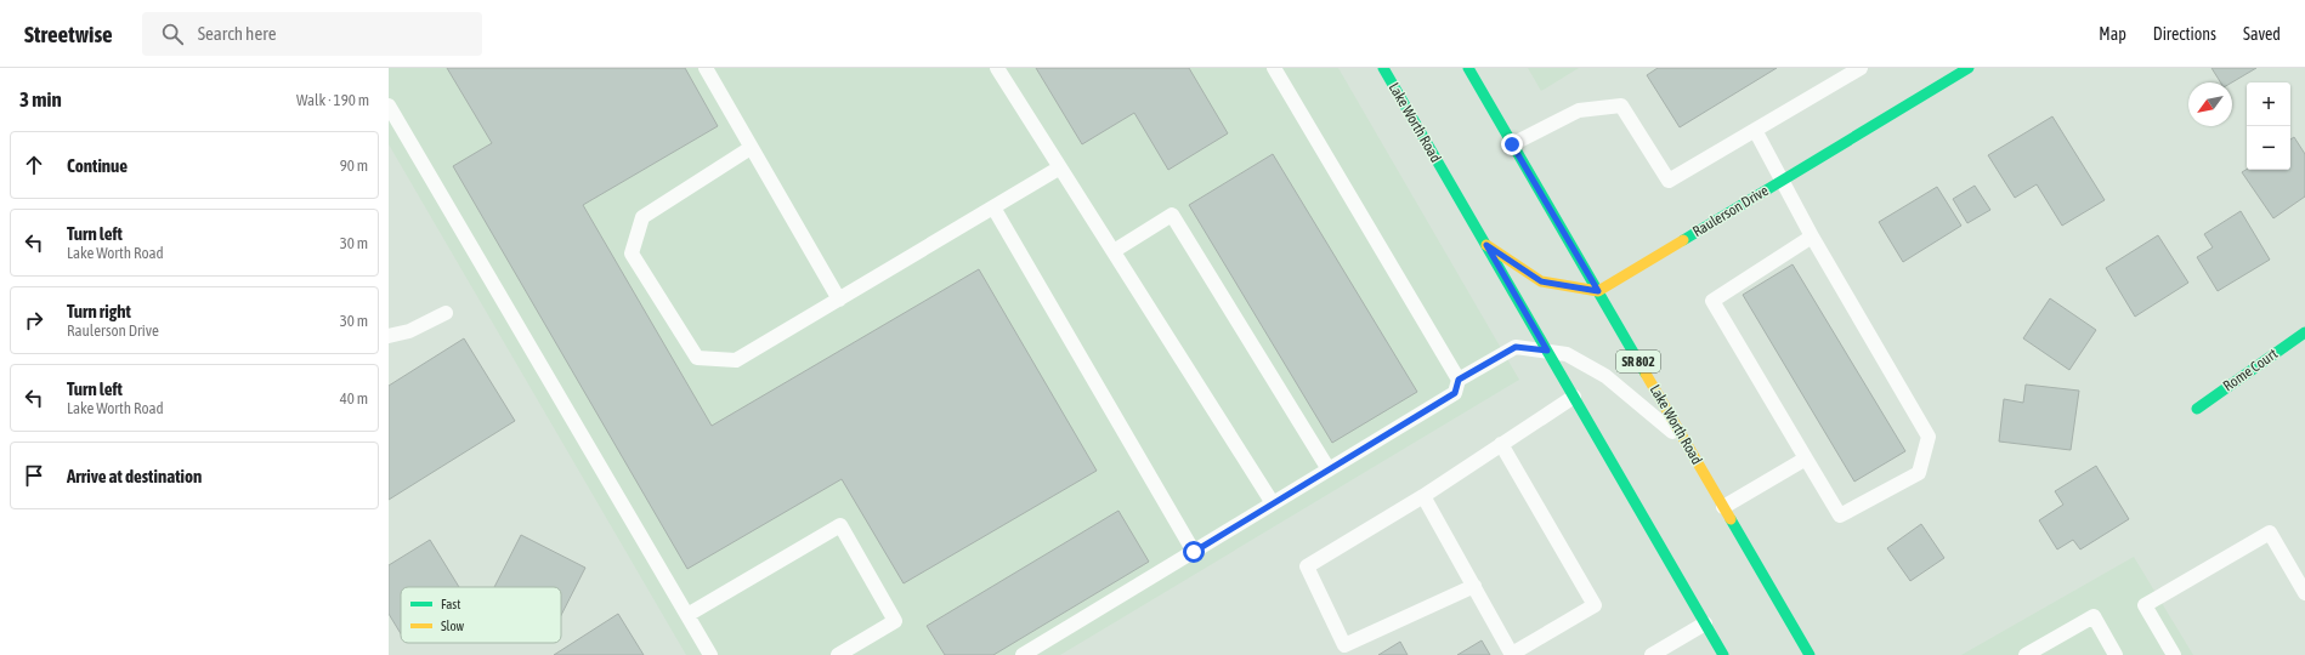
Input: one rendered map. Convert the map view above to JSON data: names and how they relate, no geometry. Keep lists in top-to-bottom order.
{
  "streets": {
    "main road": [
      "Lake Worth Road",
      "Raulerson Drive",
      "SR 802",
      "Rome Court"
    ]
  },
  "crossings": [
    ["Lake Worth Road", "Raulerson Drive"]
  ],
  "legend": ["Fast", "Slow"],
  "north": "bottom left",
  "page": {
    "header": "Streetwise",
    "search": "Search here",
    "nav": ["Map", "Directions", "Saved"],
    "heading": ["3 min", "Walk · 190 m"],
    "map_buttons": ["+", "−"],
    "list": [
      ["Continue", "90 m"],
      ["Turn left", "Lake Worth Road", "30 m"],
      ["Turn right", "Raulerson Drive", "30 m"],
      ["Turn left", "Lake Worth Road", "40 m"],
      "Arrive at destination"
    ]
  }
}
